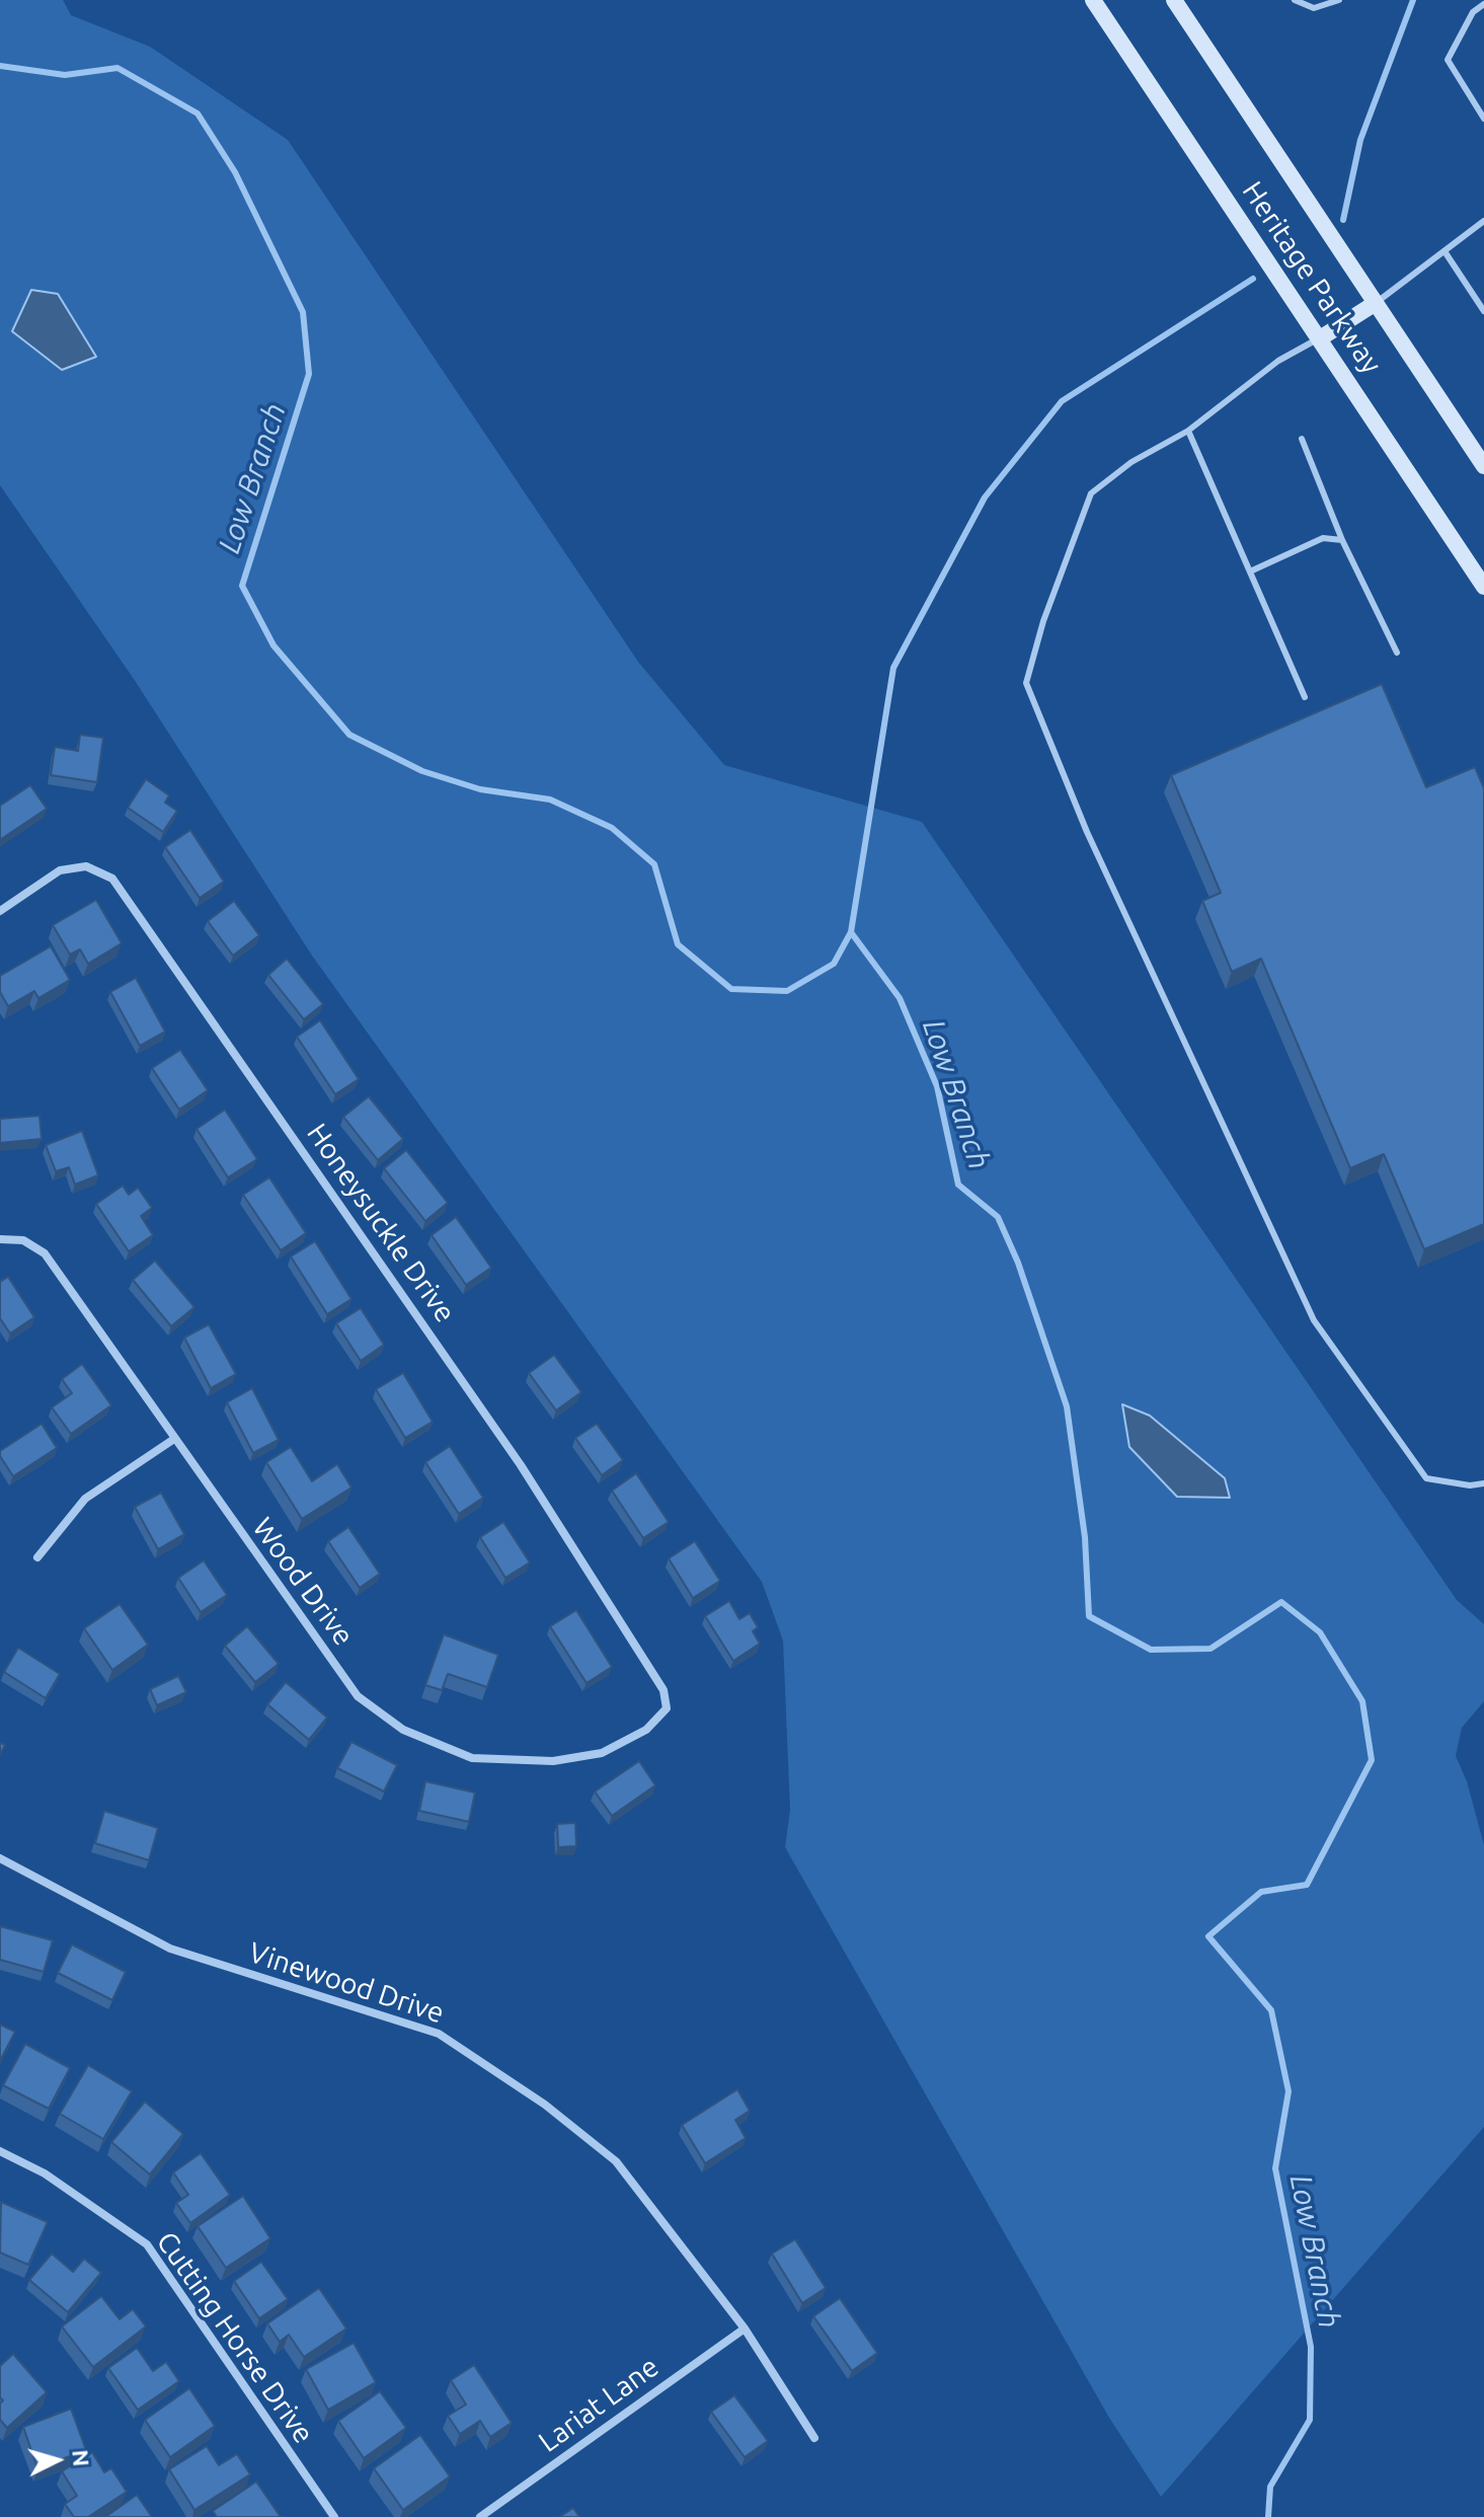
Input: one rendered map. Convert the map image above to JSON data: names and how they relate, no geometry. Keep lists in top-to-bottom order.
{
  "streets": {
    "main road": ["Heritage Parkway"],
    "street": [
      "Honeysuckle Drive",
      "Wood Drive",
      "Vinewood Drive",
      "Cutting Horse Drive",
      "Lariat Lane"
    ]
  },
  "crossings": [
    ["Honeysuckle Drive", "Wood Drive"],
    ["Vinewood Drive", "Lariat Lane"]
  ],
  "water": ["Low Branch"],
  "north": "right"
}
